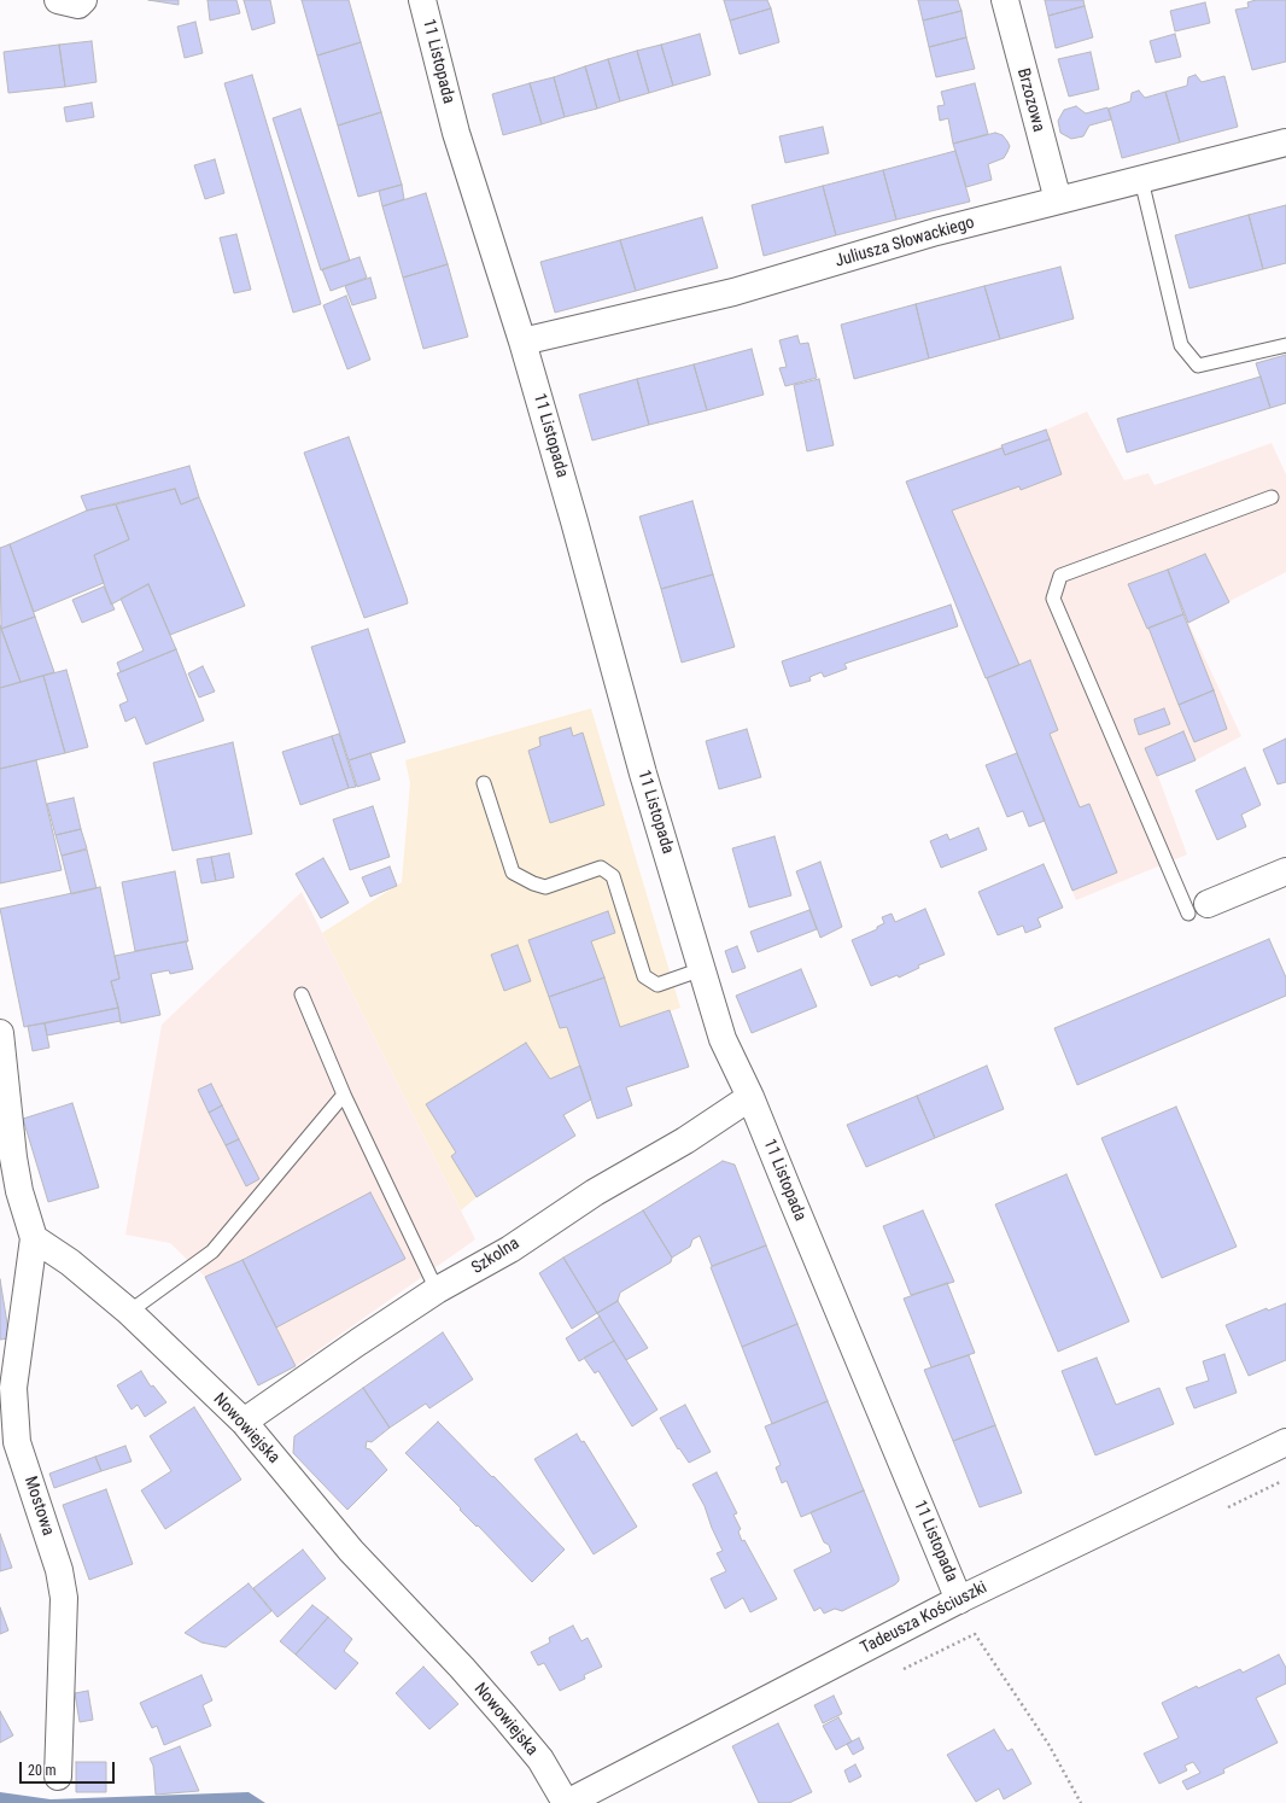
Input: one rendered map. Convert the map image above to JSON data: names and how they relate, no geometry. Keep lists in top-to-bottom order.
{
  "streets": {
    "street": [
      "11 Listopada",
      "Brzozowa",
      "Juliusza Słowackiego",
      "Szkolna",
      "Nowowiejska",
      "Mostowa",
      "Tadeusza Kościuszki"
    ]
  },
  "crossings": [
    ["11 Listopada", "Juliusza Słowackiego"],
    ["11 Listopada", "Szkolna"],
    ["11 Listopada", "Tadeusza Kościuszki"],
    ["Brzozowa", "Juliusza Słowackiego"],
    ["Szkolna", "Nowowiejska"],
    ["Nowowiejska", "Mostowa"],
    ["Nowowiejska", "Tadeusza Kościuszki"]
  ],
  "scale_bar": "20 m"
}
